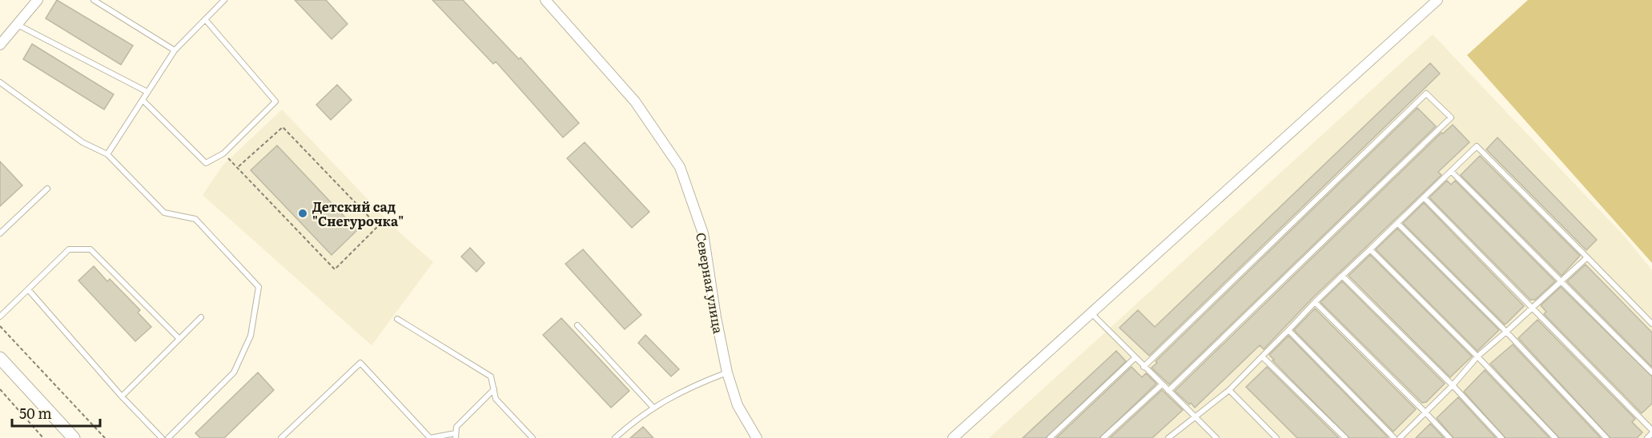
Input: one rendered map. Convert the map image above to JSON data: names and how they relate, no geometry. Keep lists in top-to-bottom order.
{
  "streets": {
    "street": ["Северная улица"]
  },
  "places": ["Детский сад \"Снегурочка\""],
  "scale_bar": "50 m"
}
